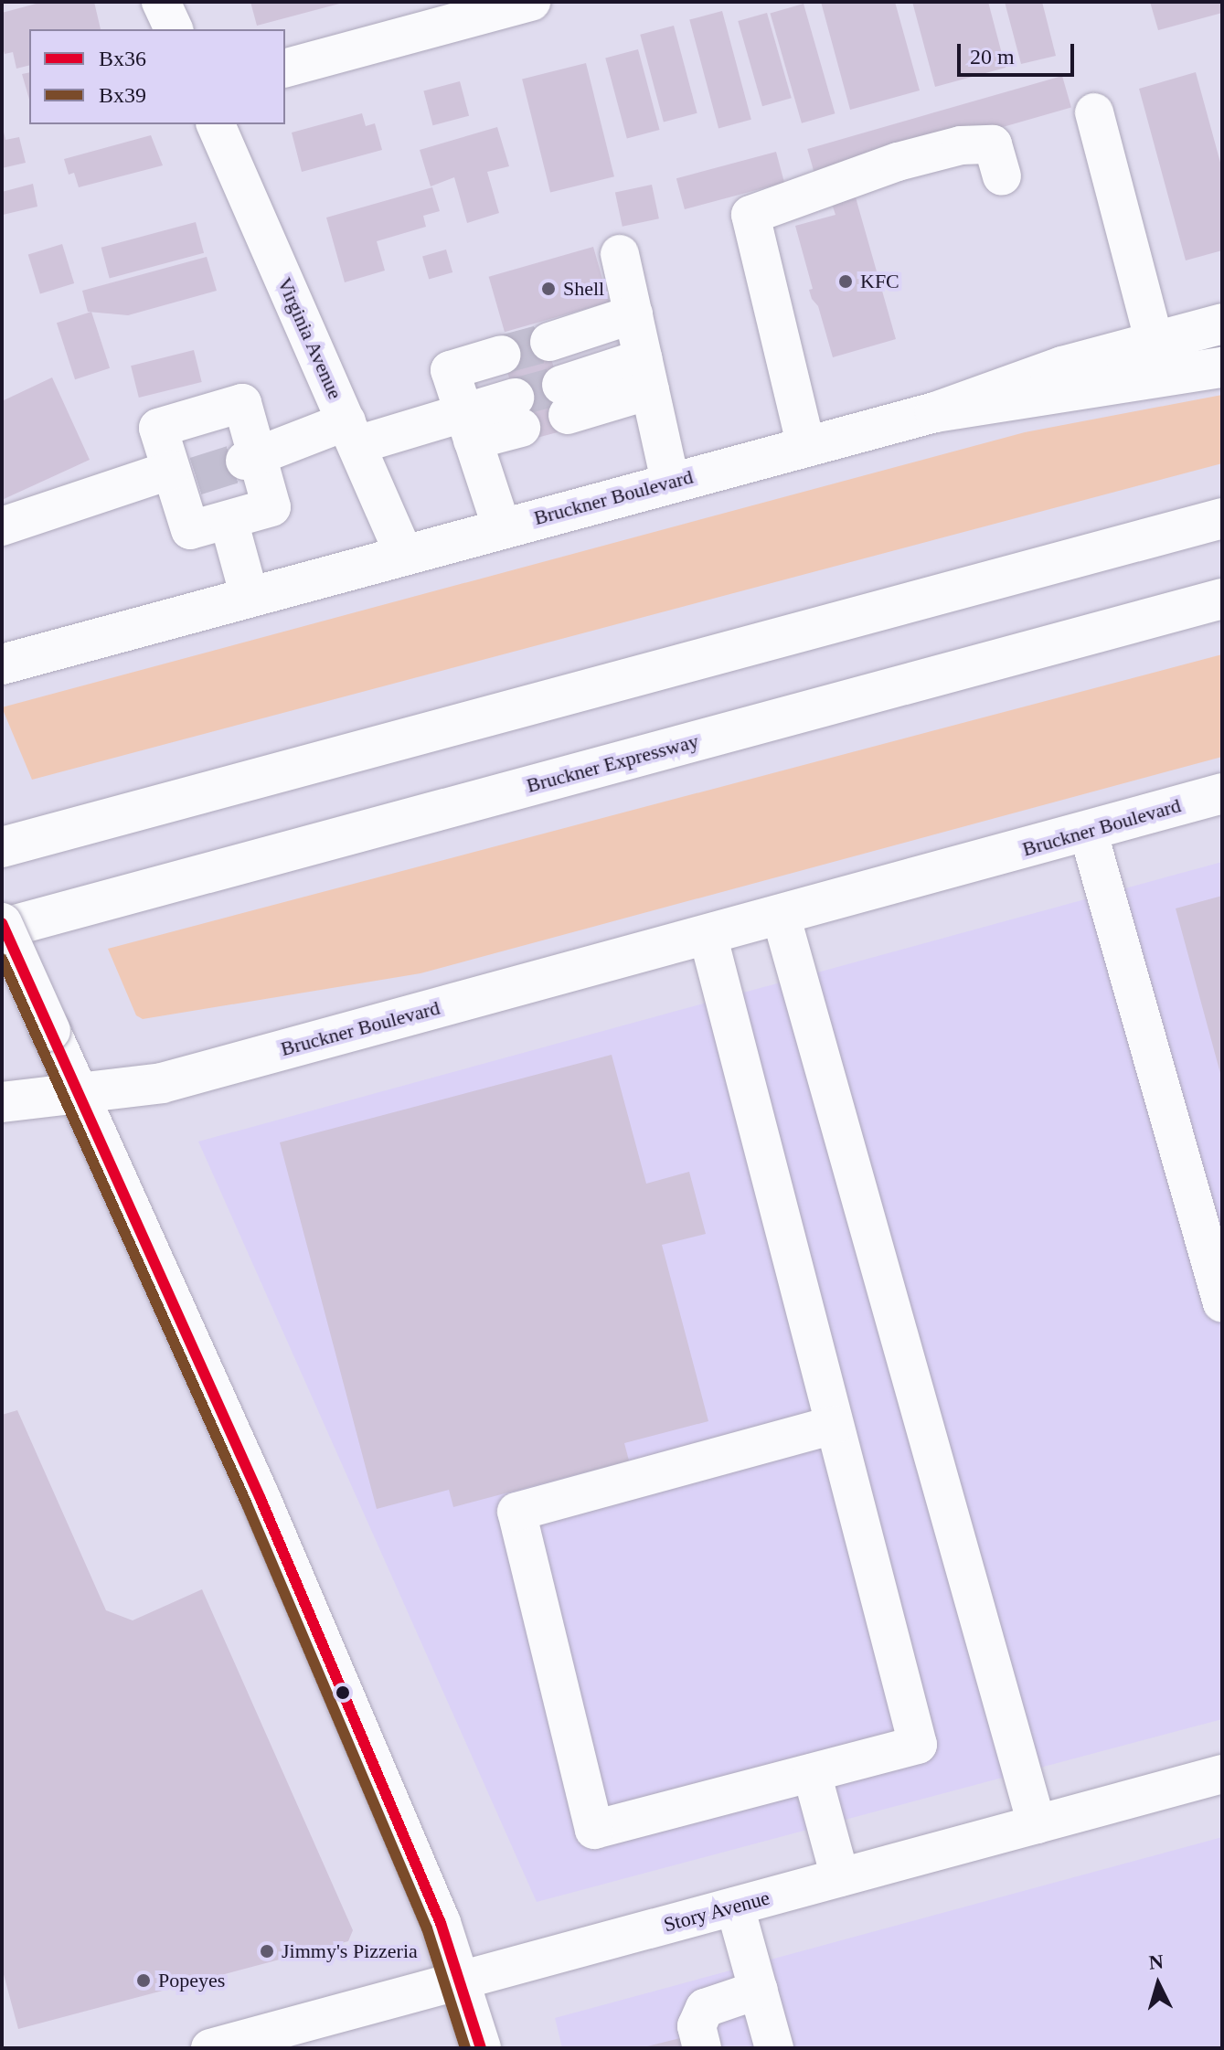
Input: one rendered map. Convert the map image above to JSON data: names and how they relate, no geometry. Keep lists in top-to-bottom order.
{
  "streets": {
    "main road": ["Bruckner Boulevard", "Bruckner Expressway"],
    "street": ["Virginia Avenue", "Story Avenue"]
  },
  "crossings": [
    ["Virginia Avenue", "Bruckner Boulevard"]
  ],
  "places": [
    "KFC",
    "Shell",
    "Jimmy's Pizzeria",
    "Popeyes"
  ],
  "lines": ["transit line Bx36", "transit line Bx39"],
  "legend": ["Bx36", "Bx39"],
  "scale_bar": "20 m",
  "north": "top"
}
